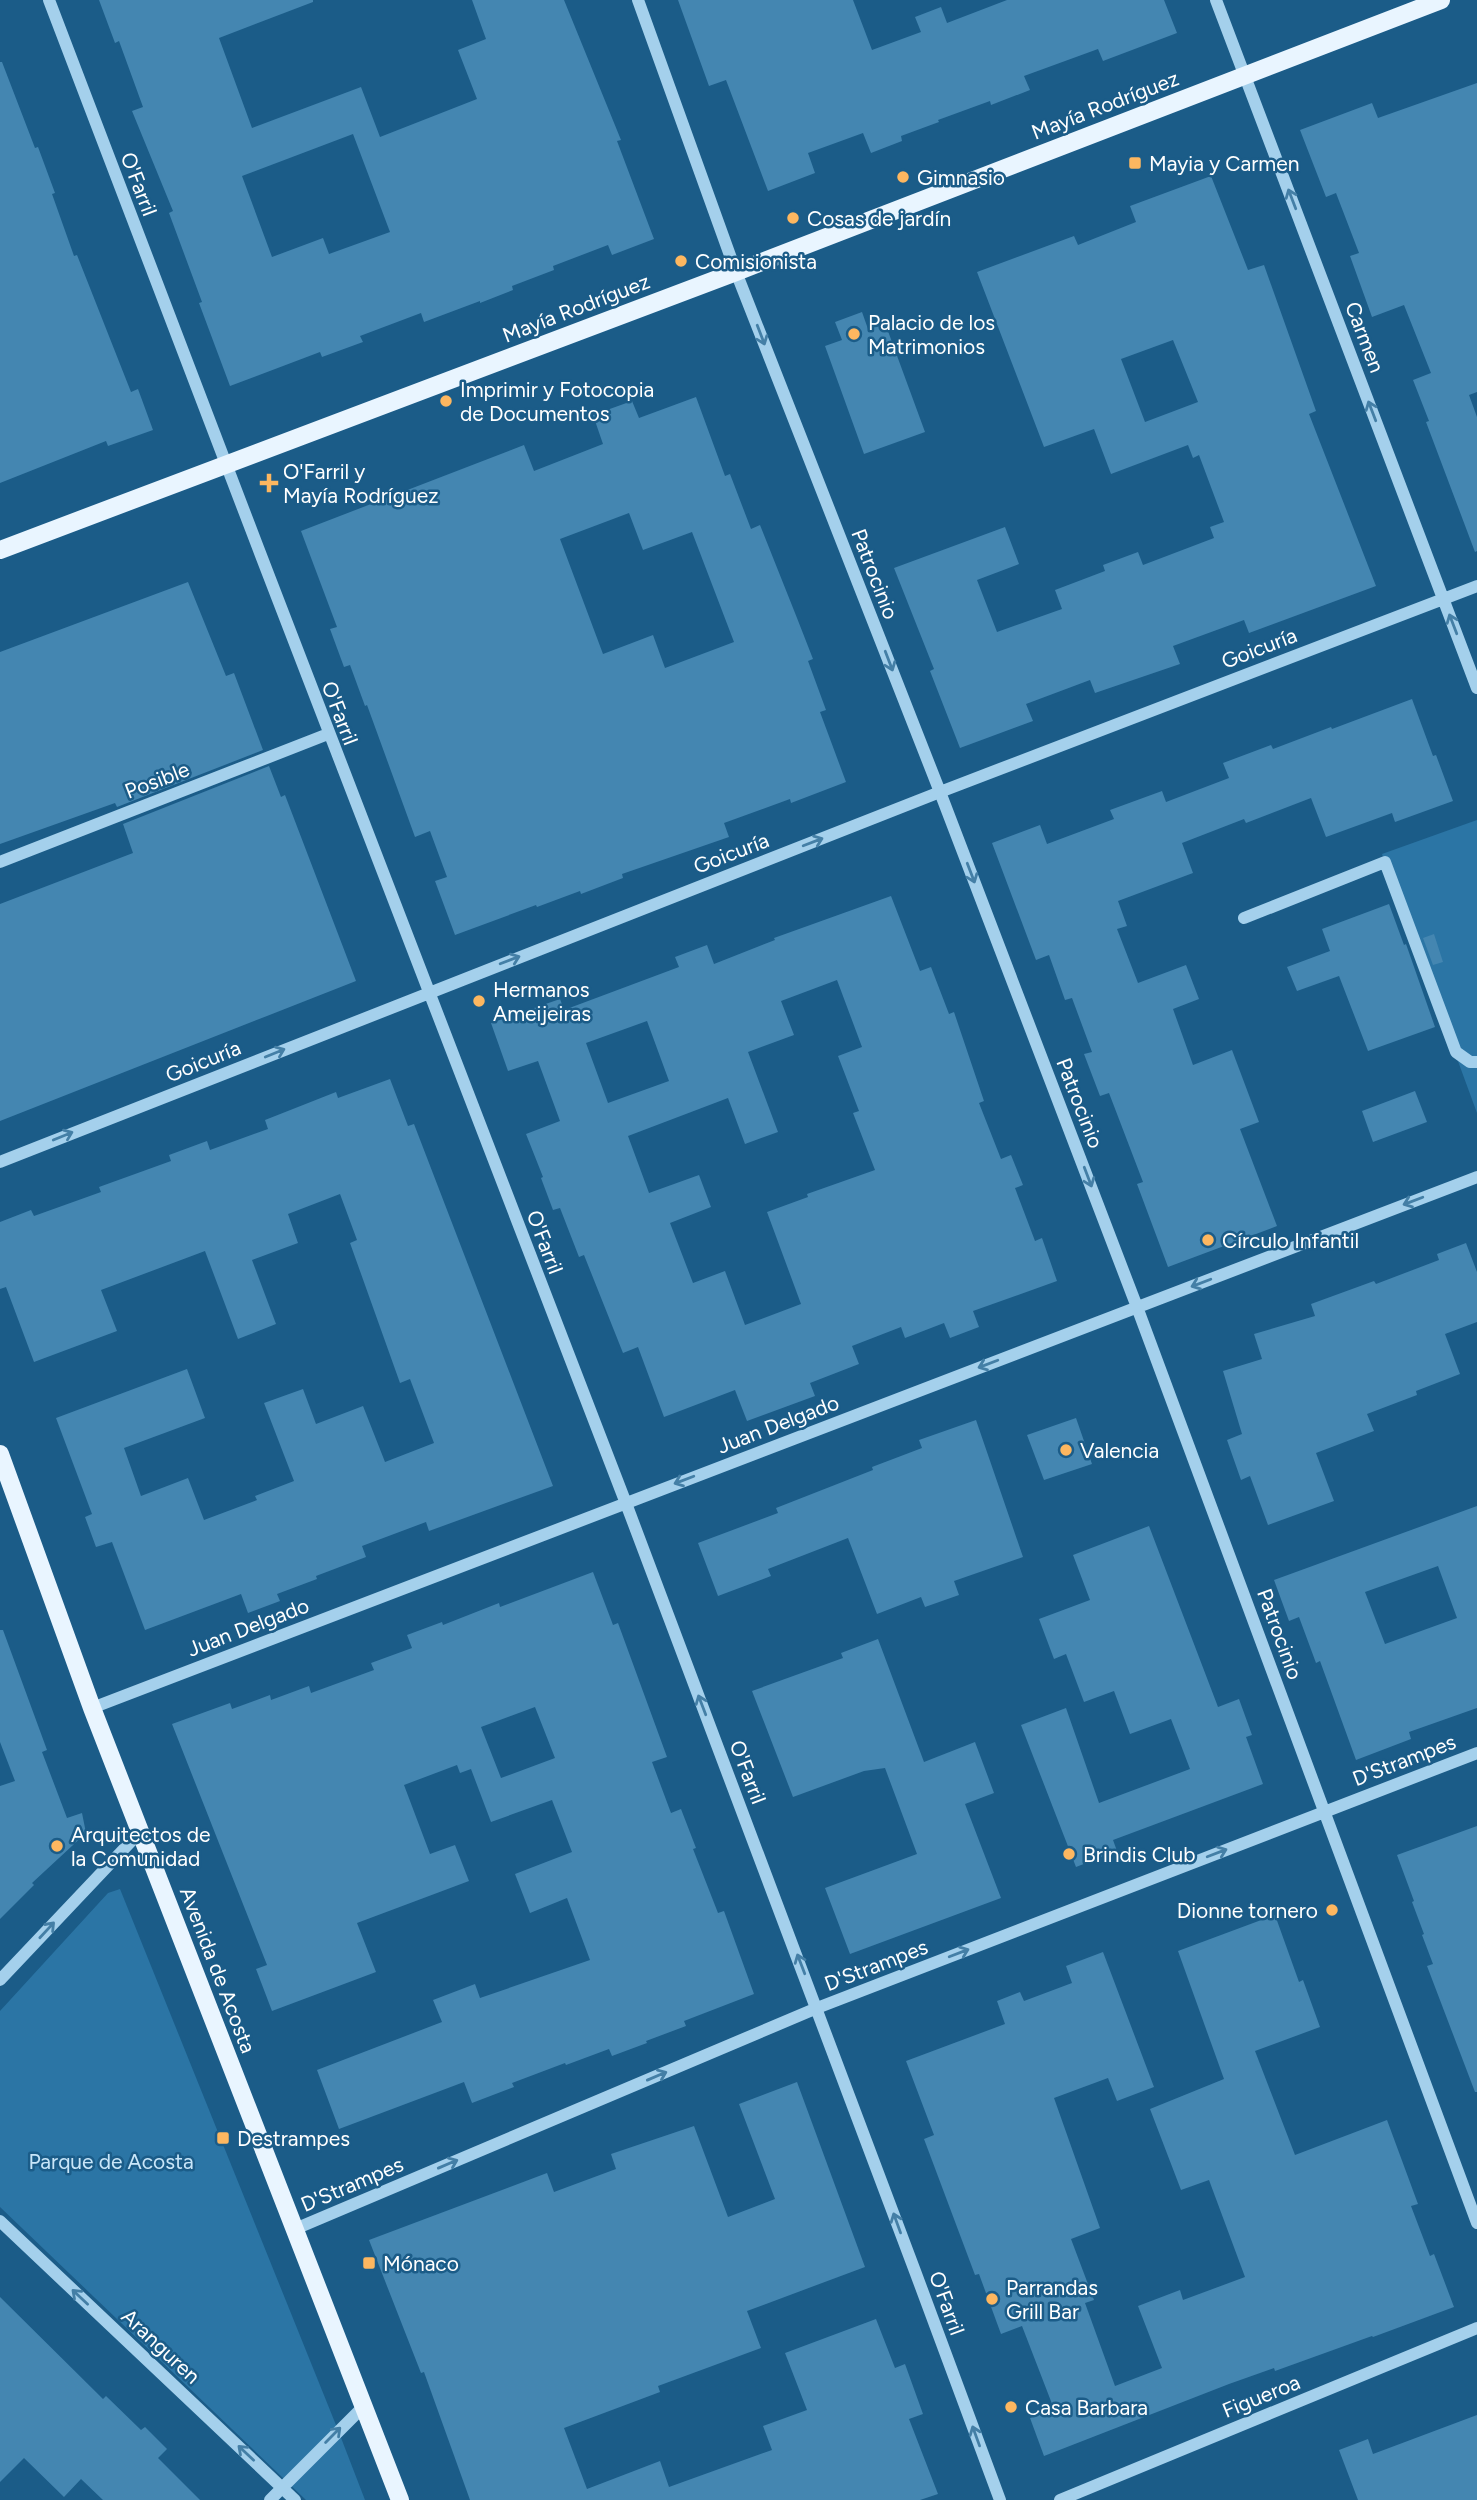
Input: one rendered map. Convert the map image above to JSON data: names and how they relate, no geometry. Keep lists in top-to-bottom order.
{
  "streets": {
    "main road": ["Mayía Rodríguez", "Avenida de Acosta"],
    "street": [
      "O'Farril",
      "Carmen",
      "Patrocinio",
      "Goicuría",
      "Posible",
      "Juan Delgado",
      "D'Strampes",
      "Aranguren",
      "Figueroa"
    ]
  },
  "crossings": [
    ["Mayía Rodríguez", "O'Farril"],
    ["Mayía Rodríguez", "Carmen"],
    ["Mayía Rodríguez", "Patrocinio"],
    ["O'Farril", "Goicuría"],
    ["O'Farril", "Posible"],
    ["O'Farril", "Juan Delgado"],
    ["O'Farril", "D'Strampes"],
    ["Carmen", "Goicuría"],
    ["Patrocinio", "Goicuría"],
    ["Patrocinio", "Juan Delgado"],
    ["Patrocinio", "D'Strampes"],
    ["Juan Delgado", "Avenida de Acosta"],
    ["D'Strampes", "Avenida de Acosta"]
  ],
  "one_way": [
    "O'Farril",
    "Carmen",
    "Patrocinio",
    "Goicuría",
    "Juan Delgado",
    "D'Strampes",
    "Aranguren"
  ],
  "parks": ["Parque de Acosta"],
  "places": {
    "transit": ["Mayia y Carmen", "Destrampes", "Mónaco"],
    "other": [
      "Gimnasio",
      "Cosas de jardín",
      "Comisionista",
      "Palacio de los Matrimonios",
      "Imprimir y Fotocopia de Documentos",
      "Hermanos Ameijeiras",
      "Círculo Infantil",
      "Valencia",
      "Arquitectos de la Comunidad",
      "Brindis Club",
      "Dionne tornero",
      "Parrandas Grill Bar",
      "Casa Barbara"
    ],
    "health": ["O'Farril y Mayía Rodríguez"]
  }
}
